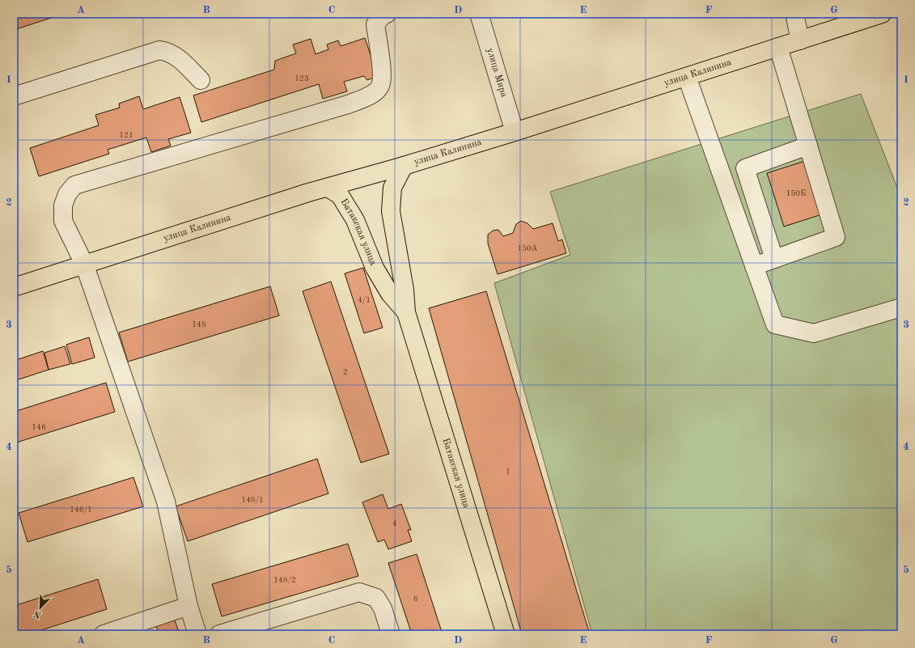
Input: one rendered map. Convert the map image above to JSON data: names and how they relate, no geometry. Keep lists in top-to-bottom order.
{
  "streets": {
    "main road": ["улица Калинина", "Батакская улица"],
    "street": ["улица Мира"]
  },
  "crossings": [
    ["улица Мира", "улица Калинина"],
    ["улица Калинина", "Батакская улица"]
  ],
  "house_numbers": [
    "123",
    "121",
    "150Б",
    "150А",
    "4/1",
    "148",
    "2",
    "146",
    "1",
    "148/1",
    "146/1",
    "4",
    "148/2",
    "6"
  ],
  "north": "bottom left",
  "grid": {
    "columns": [
      "A",
      "B",
      "C",
      "D",
      "E",
      "F",
      "G"
    ],
    "rows": [
      "1",
      "2",
      "3",
      "4",
      "5"
    ]
  }
}
